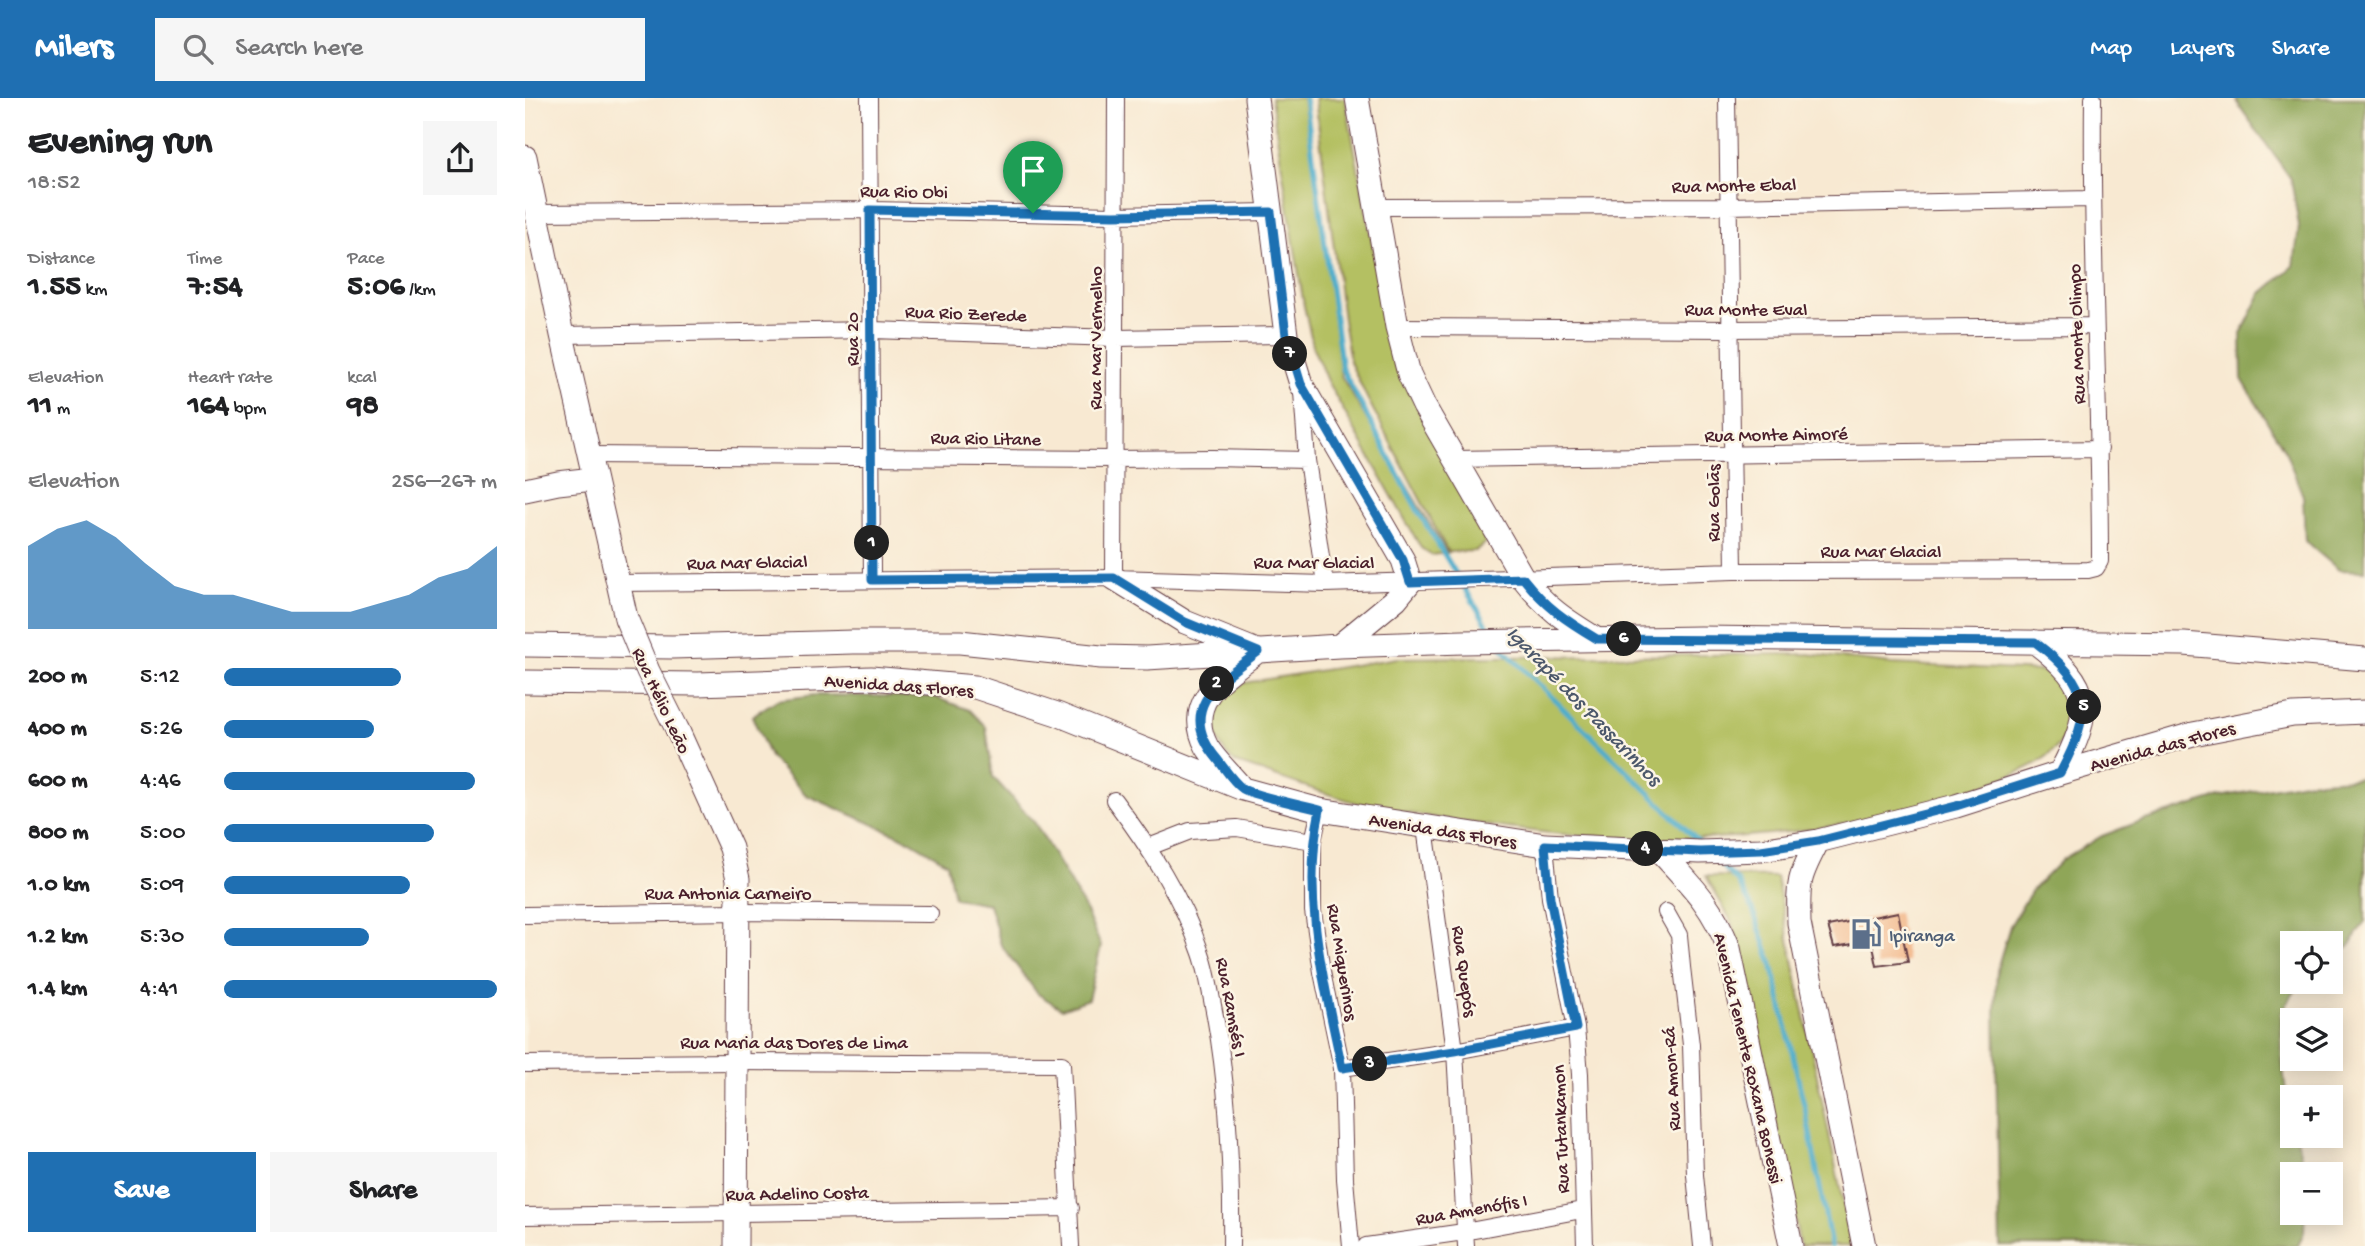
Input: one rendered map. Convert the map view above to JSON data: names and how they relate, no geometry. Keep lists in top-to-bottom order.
{
  "streets": {
    "main road": ["Avenida das Flores", "Rua Hélio Leão", "Avenida Tenente Roxana Bonessi"],
    "street": [
      "Rua Monte Ebal",
      "Rua Rio Obi",
      "Rua Monte Eval",
      "Rua Rio Zerede",
      "Rua Monte Olimpo",
      "Rua Mar Vermelho",
      "Rua 20",
      "Rua Monte Aimoré",
      "Rua Rio Litane",
      "Rua Golãs",
      "Rua Mar Glacial",
      "Rua Antonia Carneiro",
      "Rua Miquerinos",
      "Rua Quepós",
      "Rua Ramsés I",
      "Rua Maria das Dores de Lima",
      "Rua Amon-Rá",
      "Rua Tutankamon",
      "Rua Adelino Costa",
      "Rua Amenófis I"
    ]
  },
  "crossings": [
    ["Rua Monte Ebal", "Rua Monte Olimpo"],
    ["Rua Monte Ebal", "Rua Golãs"],
    ["Rua Rio Obi", "Rua Mar Vermelho"],
    ["Rua Rio Obi", "Rua 20"],
    ["Rua Rio Obi", "Rua Hélio Leão"],
    ["Rua Monte Eval", "Rua Monte Olimpo"],
    ["Rua Monte Eval", "Rua Golãs"],
    ["Rua Rio Zerede", "Rua Mar Vermelho"],
    ["Rua Rio Zerede", "Rua 20"],
    ["Rua Rio Zerede", "Rua Hélio Leão"],
    ["Rua Monte Olimpo", "Rua Monte Aimoré"],
    ["Rua Monte Olimpo", "Rua Mar Glacial"],
    ["Rua Mar Vermelho", "Rua Rio Litane"],
    ["Rua Mar Vermelho", "Rua Mar Glacial"],
    ["Rua 20", "Rua Rio Litane"],
    ["Rua 20", "Rua Mar Glacial"],
    ["Rua Monte Aimoré", "Rua Golãs"],
    ["Rua Rio Litane", "Rua Hélio Leão"],
    ["Rua Golãs", "Rua Mar Glacial"],
    ["Rua Mar Glacial", "Rua Hélio Leão"],
    ["Avenida das Flores", "Rua Miquerinos"],
    ["Avenida das Flores", "Rua Quepós"],
    ["Avenida das Flores", "Avenida Tenente Roxana Bonessi"],
    ["Avenida das Flores", "Rua Tutankamon"],
    ["Rua Hélio Leão", "Rua Antonia Carneiro"],
    ["Rua Hélio Leão", "Rua Maria das Dores de Lima"],
    ["Rua Hélio Leão", "Rua Adelino Costa"],
    ["Rua Quepós", "Rua Amenófis I"],
    ["Rua Maria das Dores de Lima", "Rua Adelino Costa"],
    ["Rua Tutankamon", "Rua Amenófis I"]
  ],
  "water": ["Igarapé dos Passarinhos"],
  "places": {
    "fuel station": ["Ipiranga"]
  },
  "page": {
    "header": "Milers",
    "search": "Search here",
    "nav": ["Map", "Layers", "Share"],
    "heading": ["Evening run", "18:52"],
    "stats": [
      ["Distance", "1.55 km"],
      ["Time", "7:54"],
      ["Pace", "5:06 /km"],
      ["Elevation", "11 m"],
      ["Heart rate", "164 bpm"],
      ["kcal", "98"]
    ],
    "pins": [
      "7",
      "1",
      "6",
      "2",
      "5",
      "4",
      "3"
    ],
    "chart": ["Elevation", "256–267 m"],
    "list": [
      {
        "name": "200 m",
        "note": "5:12"
      },
      {
        "name": "400 m",
        "note": "5:26"
      },
      {
        "name": "600 m",
        "note": "4:46"
      },
      {
        "name": "800 m",
        "note": "5:00"
      },
      {
        "name": "1.0 km",
        "note": "5:09"
      },
      {
        "name": "1.2 km",
        "note": "5:30"
      },
      {
        "name": "1.4 km",
        "note": "4:41"
      }
    ],
    "map_buttons": ["+", "−"],
    "buttons": ["Save", "Share"]
  }
}
